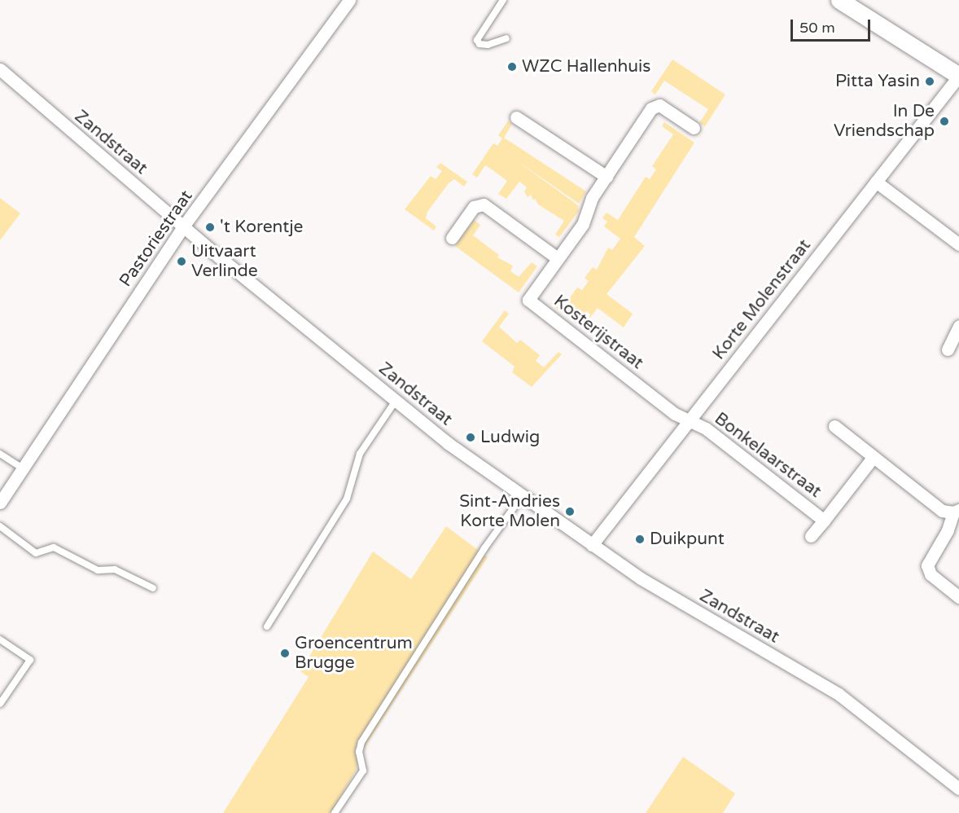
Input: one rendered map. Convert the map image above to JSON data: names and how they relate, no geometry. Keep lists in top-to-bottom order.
{
  "streets": {
    "street": [
      "Zandstraat",
      "Pastoriestraat",
      "Korte Molenstraat",
      "Kosterijstraat",
      "Bonkelaarstraat"
    ]
  },
  "crossings": [
    ["Zandstraat", "Pastoriestraat"],
    ["Zandstraat", "Korte Molenstraat"],
    ["Korte Molenstraat", "Kosterijstraat"],
    ["Korte Molenstraat", "Bonkelaarstraat"],
    ["Kosterijstraat", "Bonkelaarstraat"]
  ],
  "places": [
    "WZC Hallenhuis",
    "Pitta Yasin",
    "In De Vriendschap",
    "'t Korentje",
    "Uitvaart Verlinde",
    "Ludwig",
    "Sint-Andries Korte Molen",
    "Duikpunt",
    "Groencentrum Brugge"
  ],
  "scale_bar": "50 m"
}
